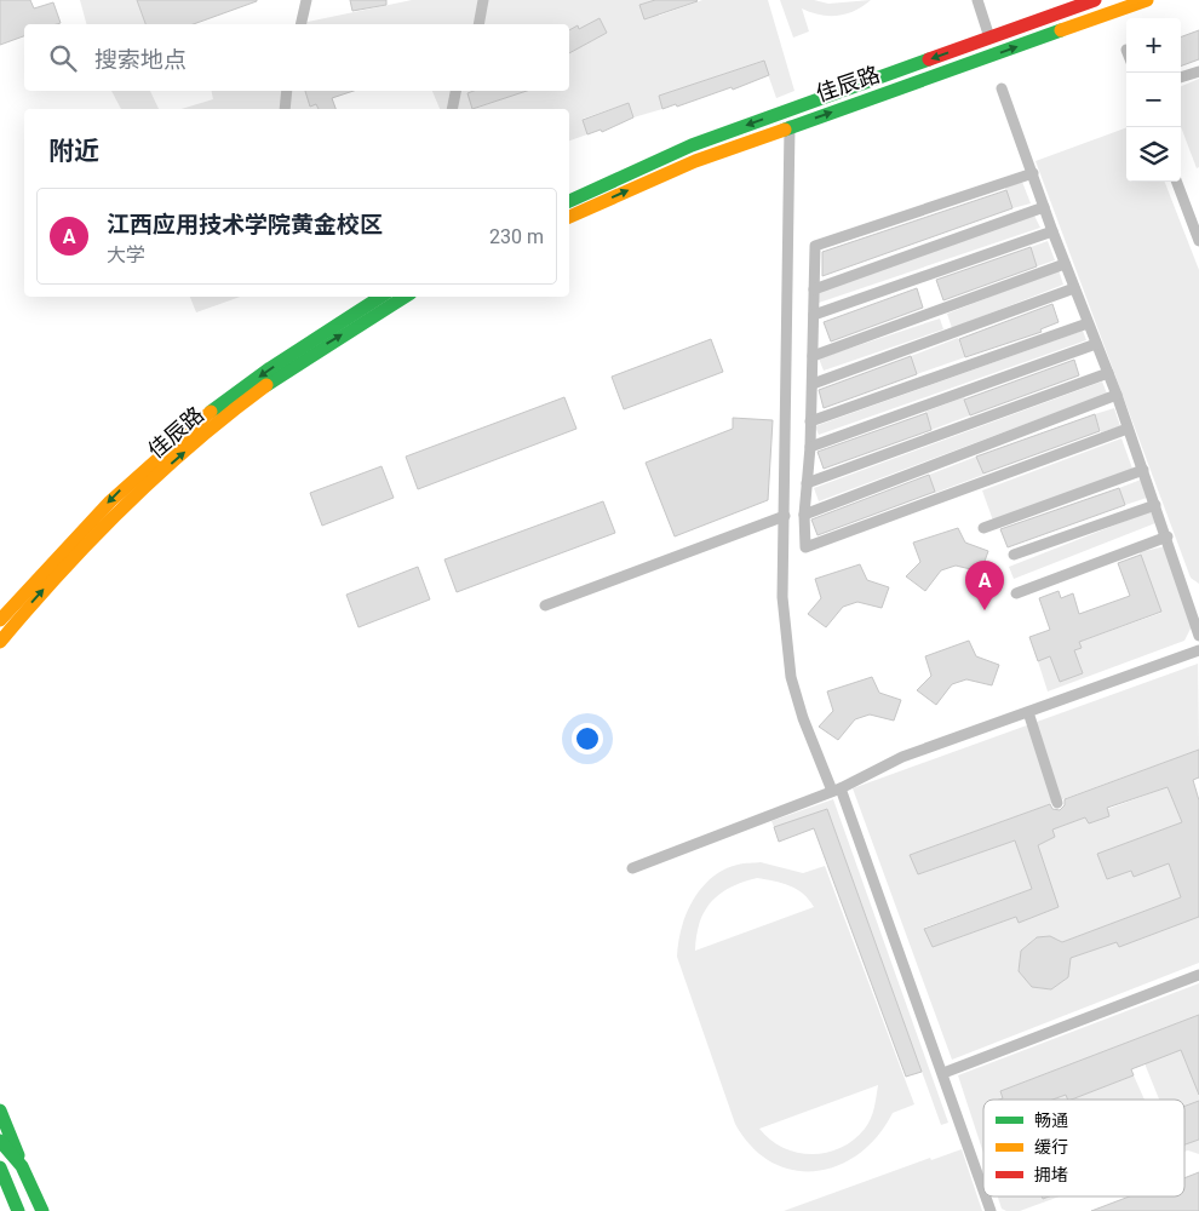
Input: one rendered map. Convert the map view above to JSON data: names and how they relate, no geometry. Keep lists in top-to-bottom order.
{
  "streets": {
    "main road": ["佳辰路"]
  },
  "legend": ["畅通", "缓行", "拥堵"],
  "page": {
    "map_buttons": ["+", "−"],
    "search": "搜索地点",
    "heading": "附近",
    "list": [
      {
        "mark": "A",
        "name": "江西应用技术学院黄金校区",
        "note": "大学",
        "value": "230 m"
      }
    ],
    "pins": "A"
  }
}
